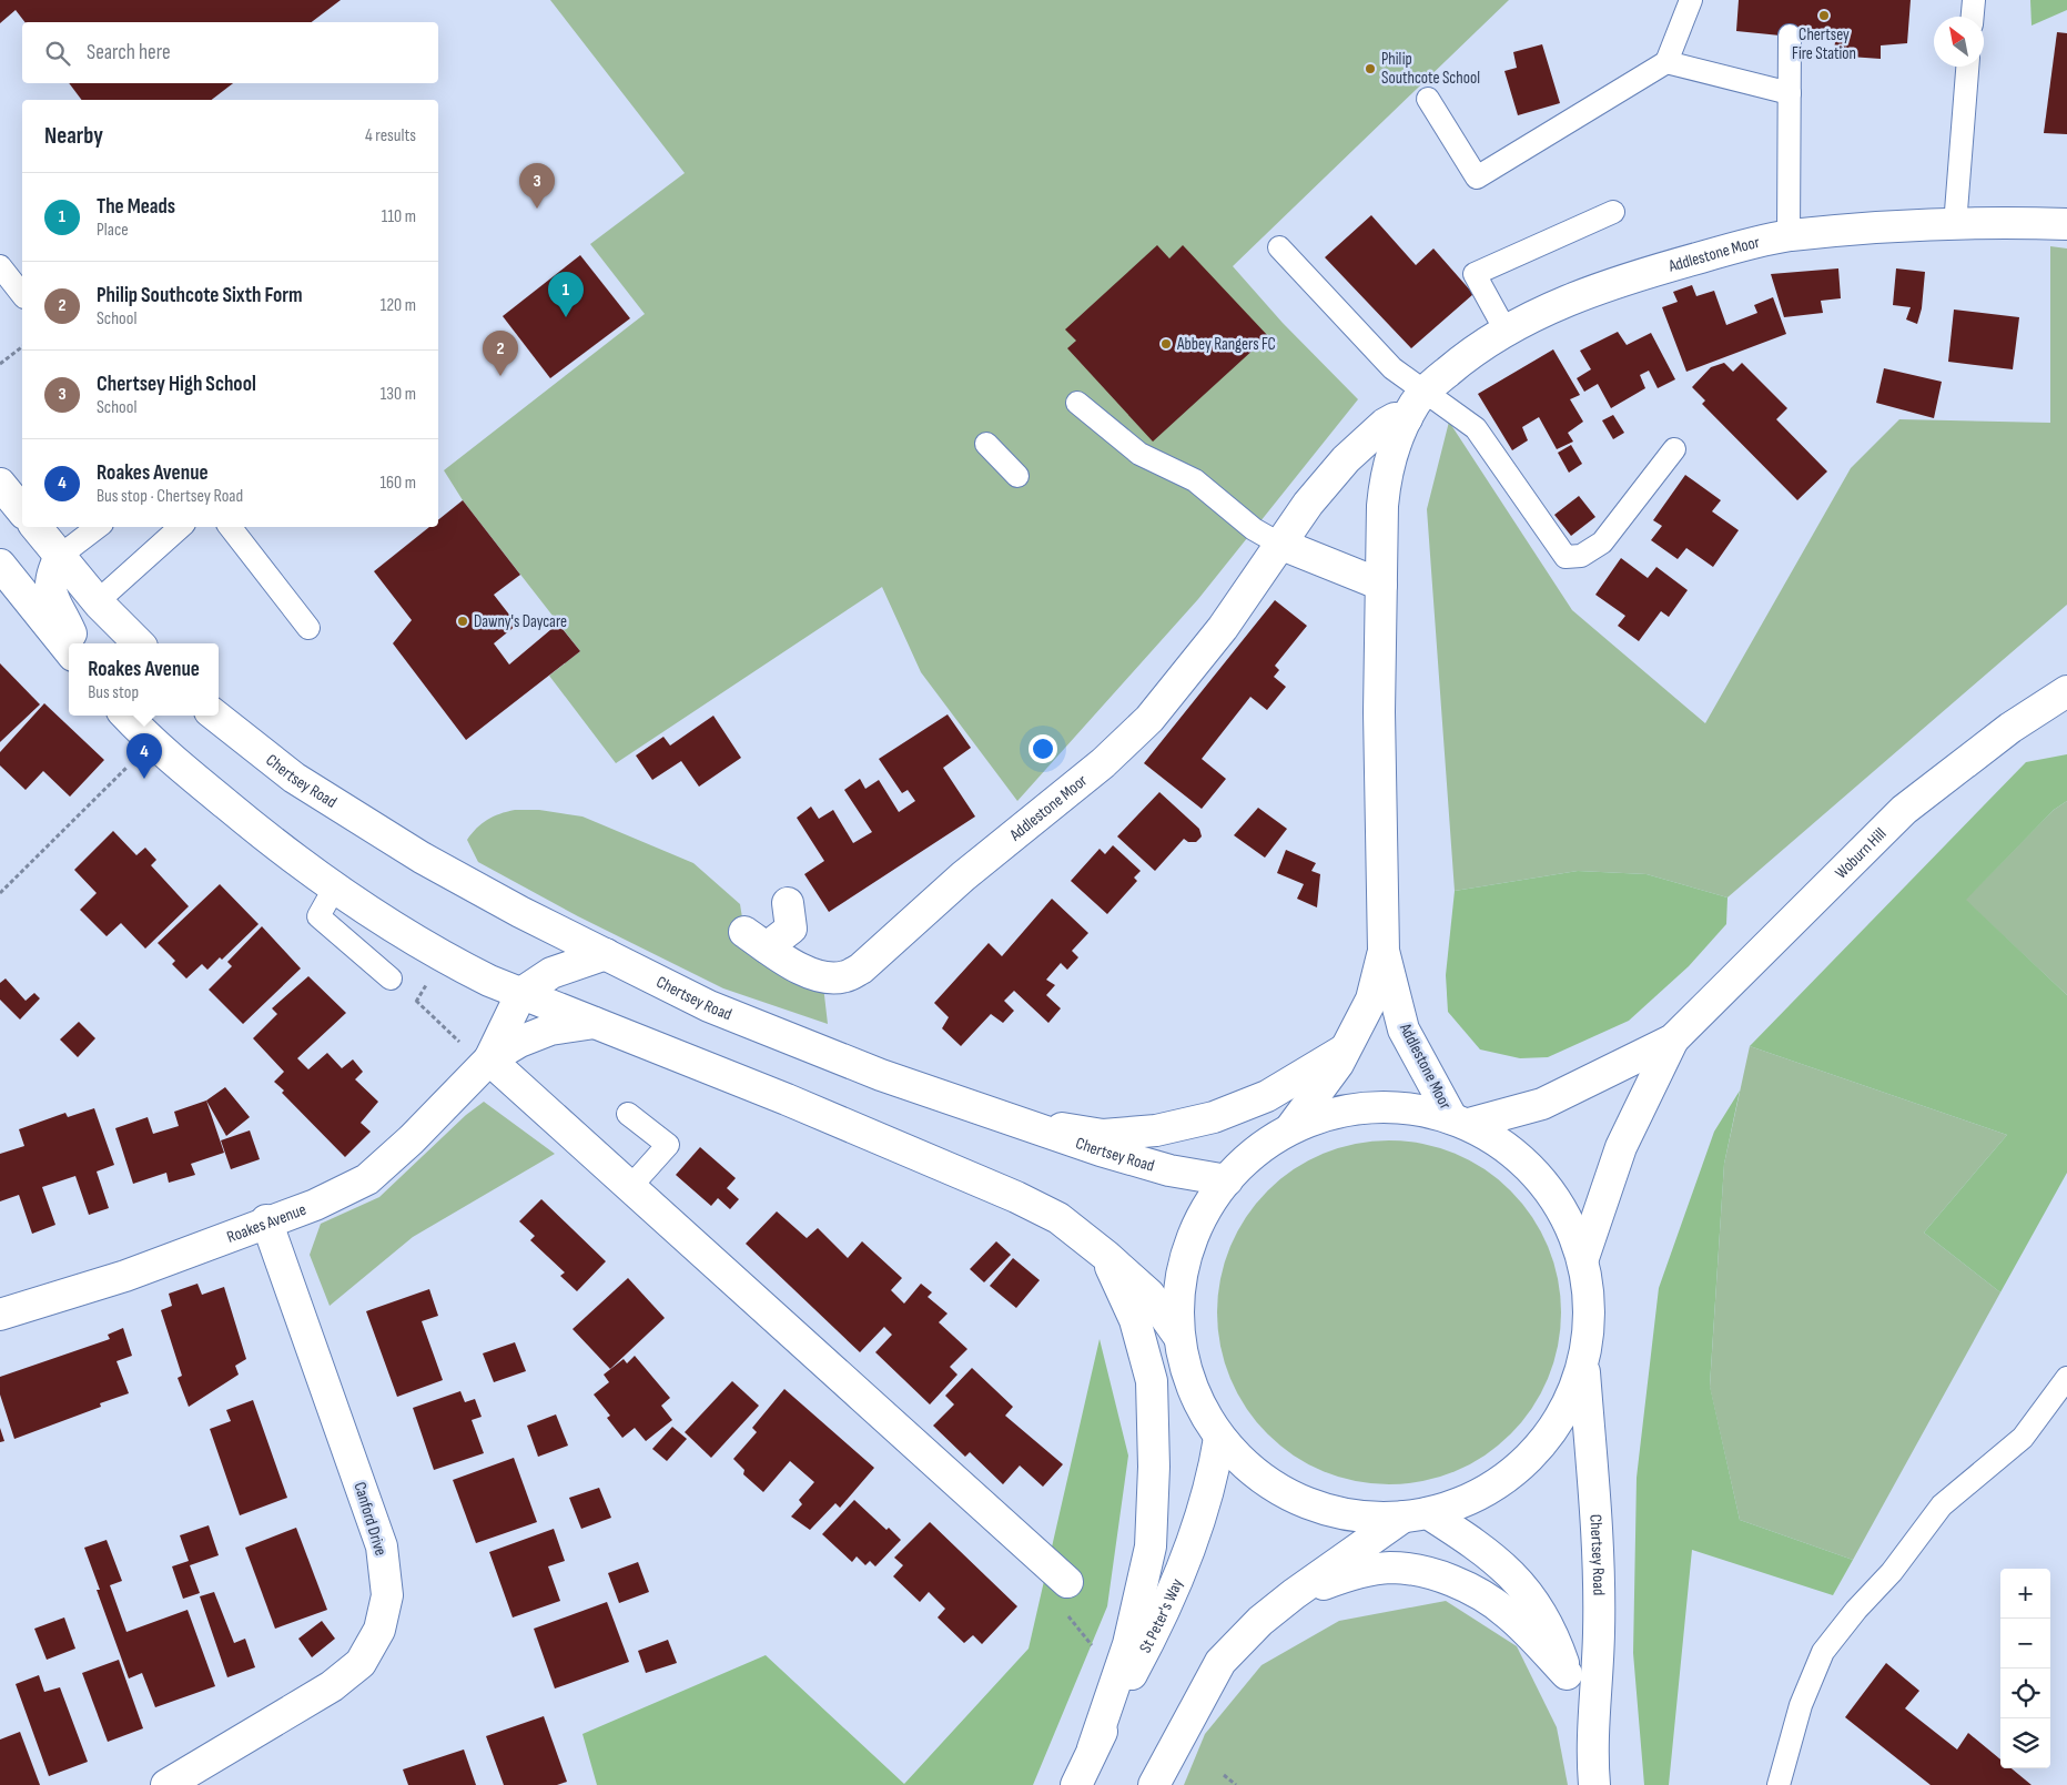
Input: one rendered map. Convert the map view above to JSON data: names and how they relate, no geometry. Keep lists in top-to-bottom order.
{
  "streets": {
    "main road": [
      "Addlestone Moor",
      "Chertsey Road",
      "Woburn Hill",
      "Roakes Avenue",
      "Canford Drive",
      "St Peter's Way"
    ]
  },
  "crossings": [
    ["Addlestone Moor", "Woburn Hill"],
    ["Roakes Avenue", "Canford Drive"]
  ],
  "places": [
    "Chertsey Fire Station",
    "Philip Southcote School",
    "Abbey Rangers FC",
    "Dawny's Daycare"
  ],
  "north": "top left",
  "page": {
    "search": "Search here",
    "heading": ["Nearby", "4 results"],
    "pins": [
      "3",
      "1",
      "2",
      "4"
    ],
    "list": [
      {
        "mark": "1",
        "name": "The Meads",
        "note": "Place",
        "value": "110 m"
      },
      {
        "mark": "2",
        "name": "Philip Southcote Sixth Form",
        "note": "School",
        "value": "120 m"
      },
      {
        "mark": "3",
        "name": "Chertsey High School",
        "note": "School",
        "value": "130 m"
      },
      {
        "mark": "4",
        "name": "Roakes Avenue",
        "note": "Bus stop · Chertsey Road",
        "value": "160 m"
      }
    ],
    "popup": ["Roakes Avenue", "Bus stop"],
    "map_buttons": ["+", "−"]
  }
}
